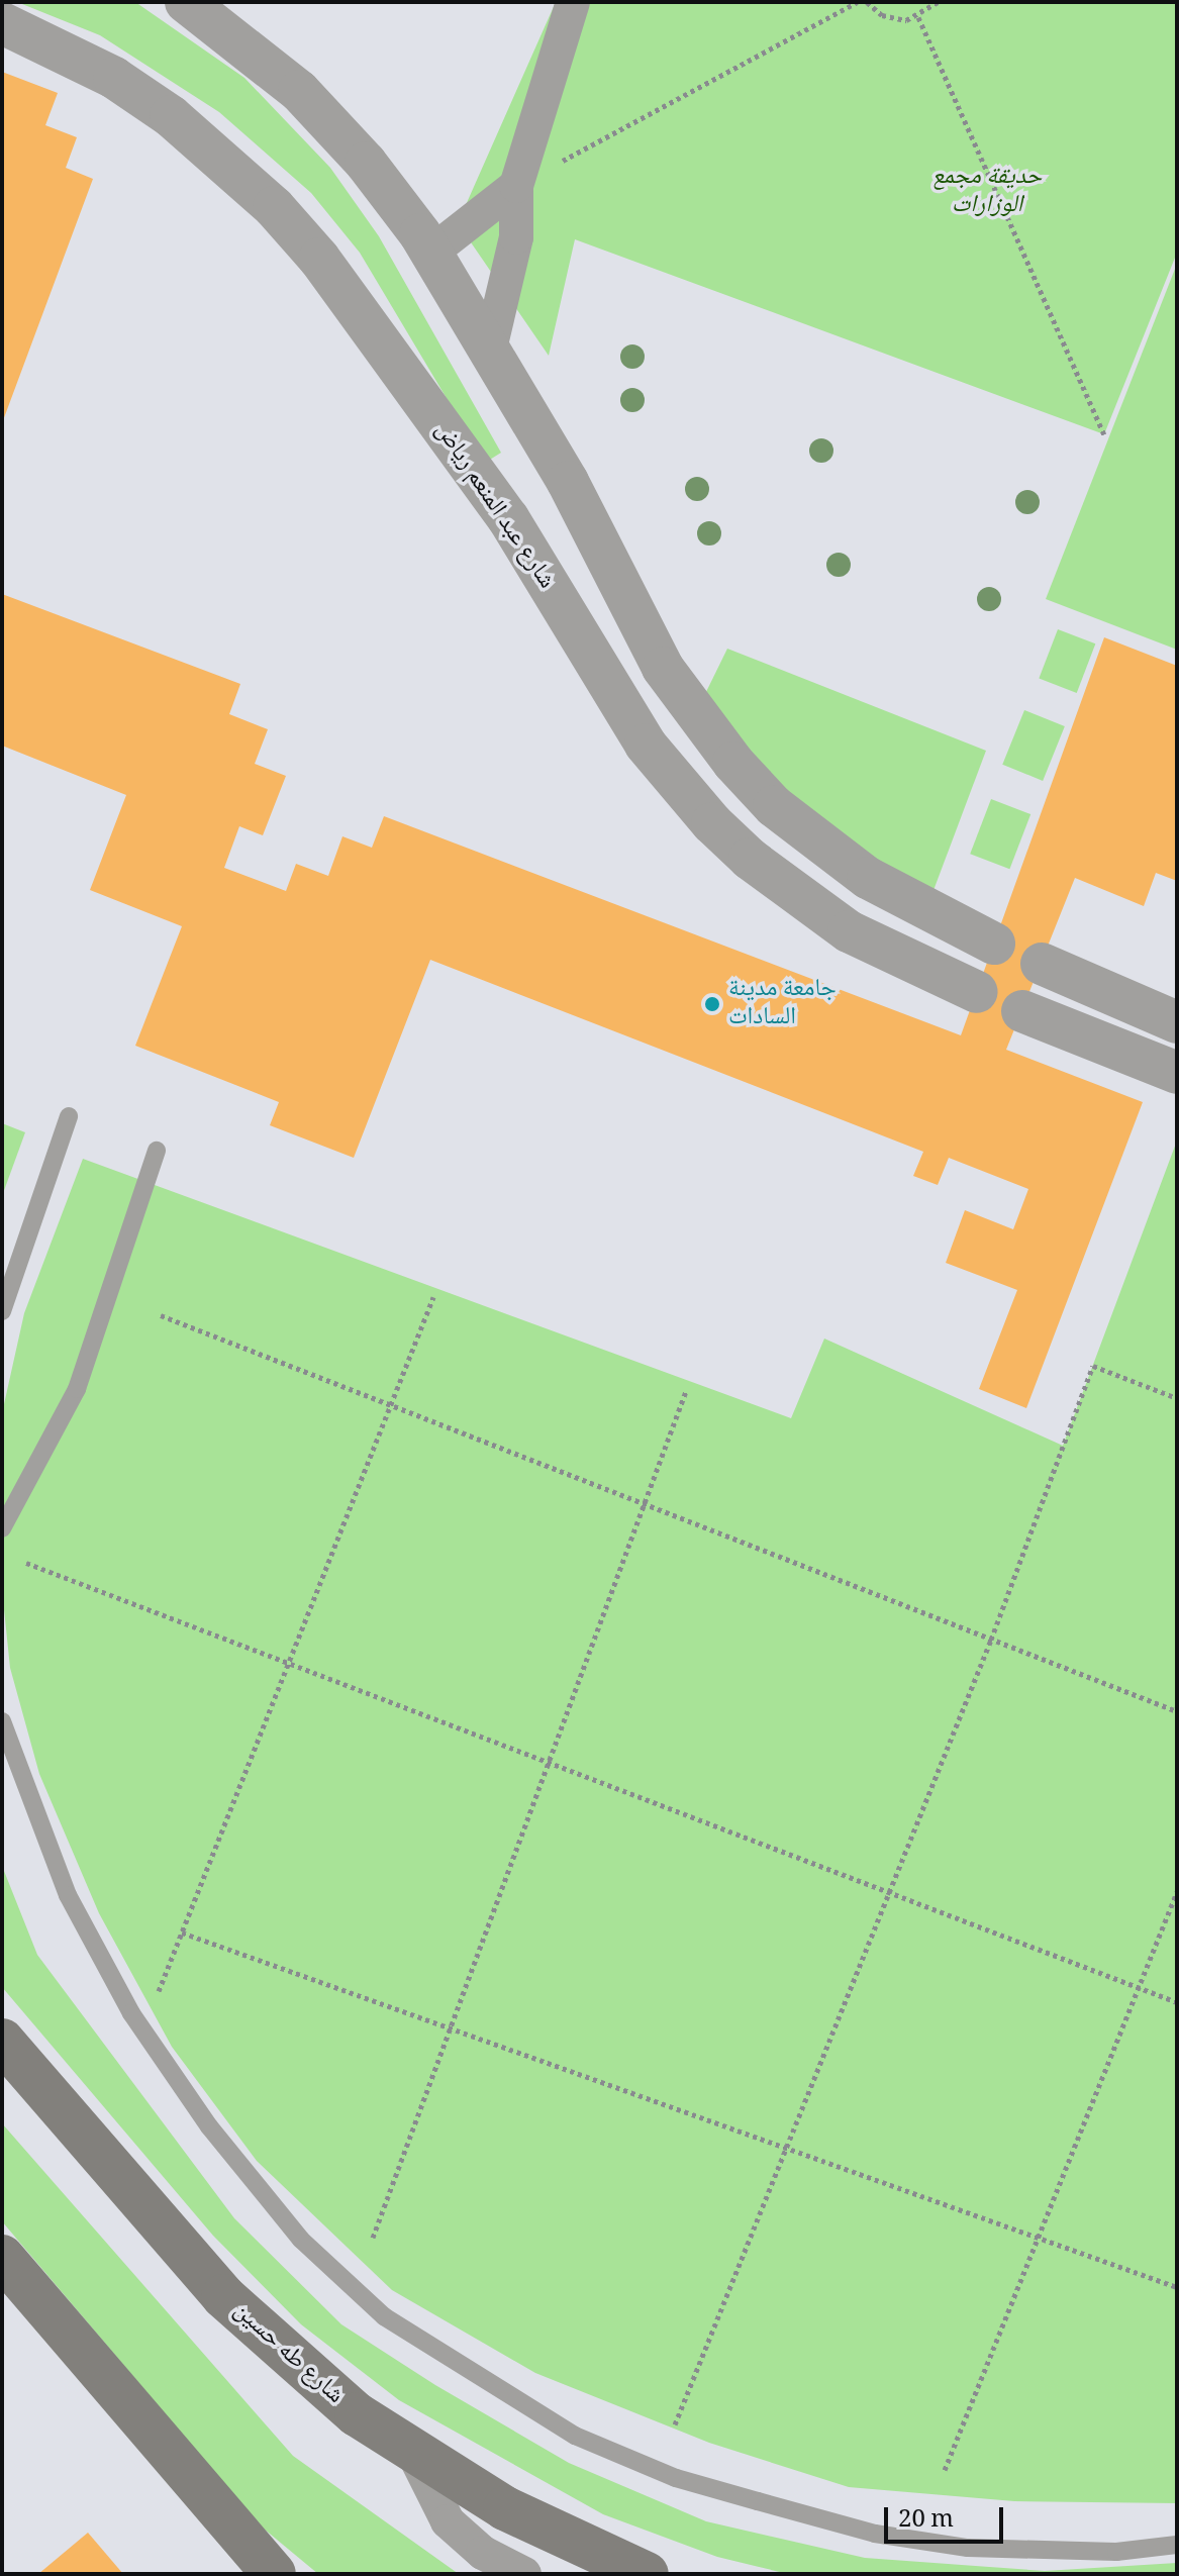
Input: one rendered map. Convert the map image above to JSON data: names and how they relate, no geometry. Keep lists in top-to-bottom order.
{
  "streets": {
    "main road": ["شارع طه حسين"],
    "street": ["شارع عبد المنعم رياض"]
  },
  "parks": ["حديقة مجمع الوزارات"],
  "places": ["جامعة مدينة السادات"],
  "scale_bar": "20 m"
}
